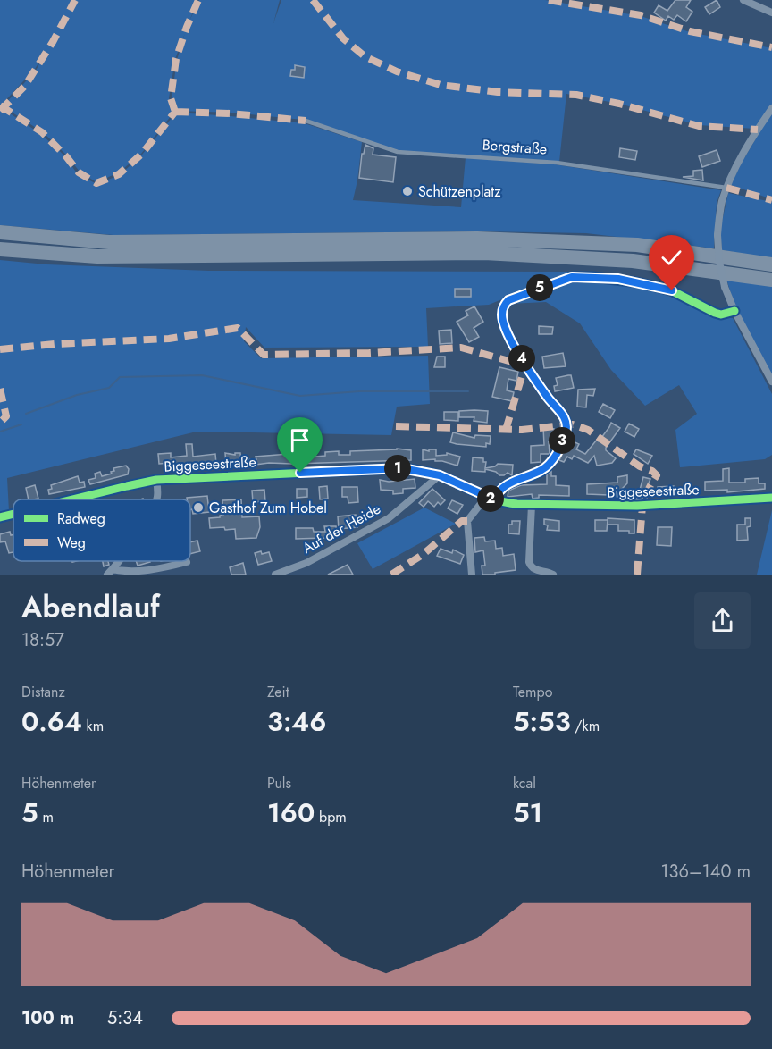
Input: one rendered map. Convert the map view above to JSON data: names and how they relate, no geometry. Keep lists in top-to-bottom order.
{
  "streets": {
    "street": ["Biggeseestraße", "Auf der Heide"],
    "lane": ["Bergstraße"]
  },
  "crossings": [
    ["Biggeseestraße", "Auf der Heide"]
  ],
  "places": ["Schützenplatz", "Gasthof Zum Hobel"],
  "legend": ["Radweg", "Weg"],
  "page": {
    "pins": [
      "5",
      "4",
      "3",
      "1",
      "2"
    ],
    "heading": ["Abendlauf", "18:57"],
    "stats": [
      ["Distanz", "0.64 km"],
      ["Zeit", "3:46"],
      ["Tempo", "5:53 /km"],
      ["Höhenmeter", "5 m"],
      ["Puls", "160 bpm"],
      ["kcal", "51"]
    ],
    "chart": ["Höhenmeter", "136–140 m"],
    "list": [
      {
        "name": "100 m",
        "note": "5:34"
      }
    ]
  }
}
